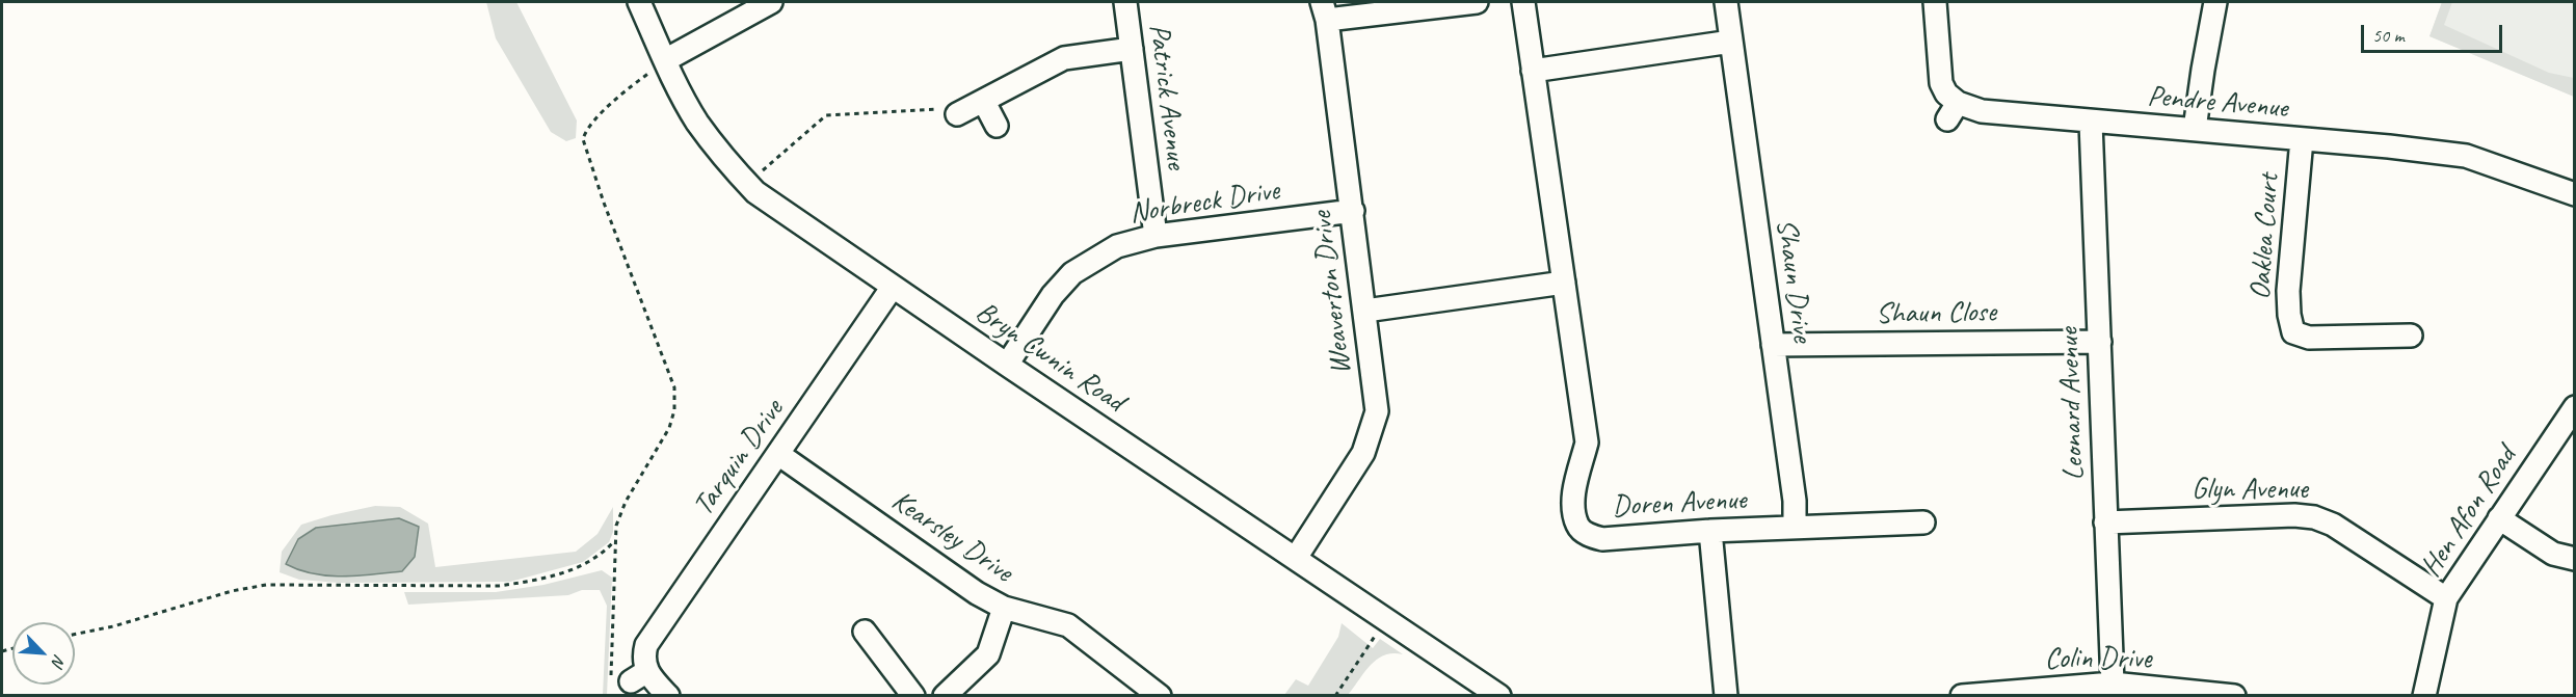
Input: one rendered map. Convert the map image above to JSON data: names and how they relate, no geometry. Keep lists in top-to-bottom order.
{
  "streets": {
    "street": [
      "Patrick Avenue",
      "Pendre Avenue",
      "Norbreck Drive",
      "Oaklea Court",
      "Shaun Drive",
      "Weaverton Drive",
      "Shaun Close",
      "Bryn Cwnin Road",
      "Leonard Avenue",
      "Tarquin Drive",
      "Glyn Avenue",
      "Doren Avenue",
      "Hen Afon Road",
      "Kearsley Drive",
      "Colin Drive"
    ]
  },
  "crossings": [
    ["Patrick Avenue", "Norbreck Drive"],
    ["Pendre Avenue", "Oaklea Court"],
    ["Pendre Avenue", "Leonard Avenue"],
    ["Norbreck Drive", "Weaverton Drive"],
    ["Norbreck Drive", "Bryn Cwnin Road"],
    ["Shaun Drive", "Shaun Close"],
    ["Shaun Drive", "Doren Avenue"],
    ["Weaverton Drive", "Bryn Cwnin Road"],
    ["Shaun Close", "Leonard Avenue"],
    ["Bryn Cwnin Road", "Tarquin Drive"],
    ["Leonard Avenue", "Glyn Avenue"],
    ["Leonard Avenue", "Colin Drive"],
    ["Tarquin Drive", "Kearsley Drive"],
    ["Glyn Avenue", "Hen Afon Road"]
  ],
  "scale_bar": "50 m",
  "north": "bottom right"
}
